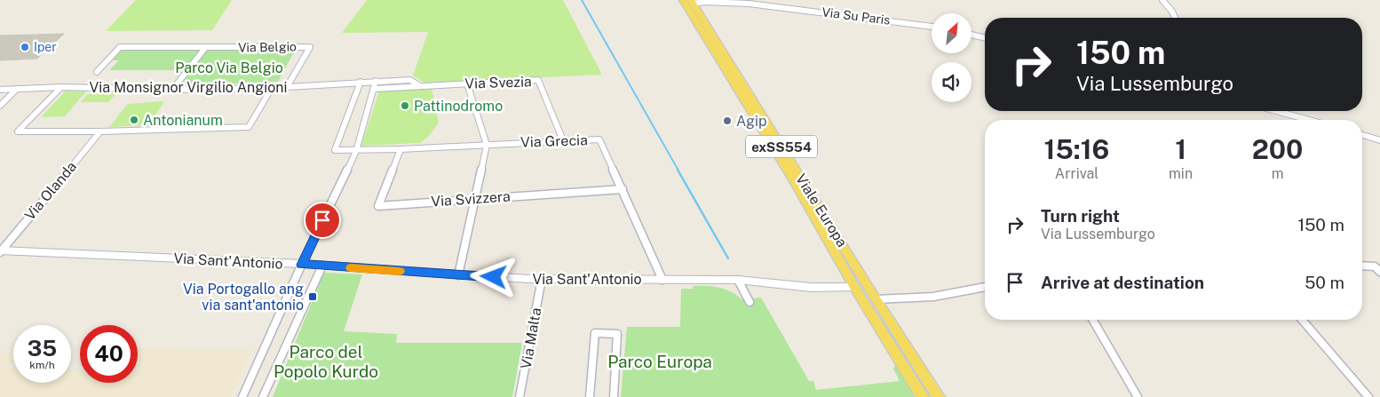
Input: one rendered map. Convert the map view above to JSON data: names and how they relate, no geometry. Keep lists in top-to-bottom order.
{
  "streets": {
    "main road": ["exSS554", "Viale Europa"],
    "street": [
      "Via Su Paris",
      "Via Belgio",
      "Via Svezia",
      "Via Monsignor Virgilio Angioni",
      "Via Grecia",
      "Via Olanda",
      "Via Svizzera",
      "Via Sant'Antonio",
      "Via Malta"
    ]
  },
  "crossings": [
    ["Via Su Paris", "Viale Europa"],
    ["Via Belgio", "Via Monsignor Virgilio Angioni"],
    ["Via Svezia", "Via Monsignor Virgilio Angioni"],
    ["Via Svezia", "Via Grecia"],
    ["Via Monsignor Virgilio Angioni", "Via Grecia"],
    ["Via Grecia", "Via Svizzera"],
    ["Via Grecia", "Via Sant'Antonio"],
    ["Via Olanda", "Via Sant'Antonio"],
    ["Viale Europa", "Via Sant'Antonio"],
    ["Via Sant'Antonio", "Via Malta"]
  ],
  "parks": ["Parco Via Belgio", "Parco del Popolo Kurdo", "Parco Europa"],
  "places": {
    "other": [
      "Iper",
      "Pattinodromo",
      "Antonianum",
      "Agip"
    ],
    "transit": ["Via Portogallo ang via sant'antonio"]
  },
  "north": "top right",
  "page": {
    "turn": ["150 m", "Via Lussemburgo"],
    "eta": [
      "15:16",
      "Arrival",
      "1",
      "min",
      "200",
      "m"
    ],
    "list": [
      {
        "name": "Turn right",
        "note": "Via Lussemburgo",
        "value": "150 m"
      },
      {
        "name": "Arrive at destination",
        "value": "50 m"
      }
    ],
    "speed": "35 km/h",
    "limit": "40"
  }
}
